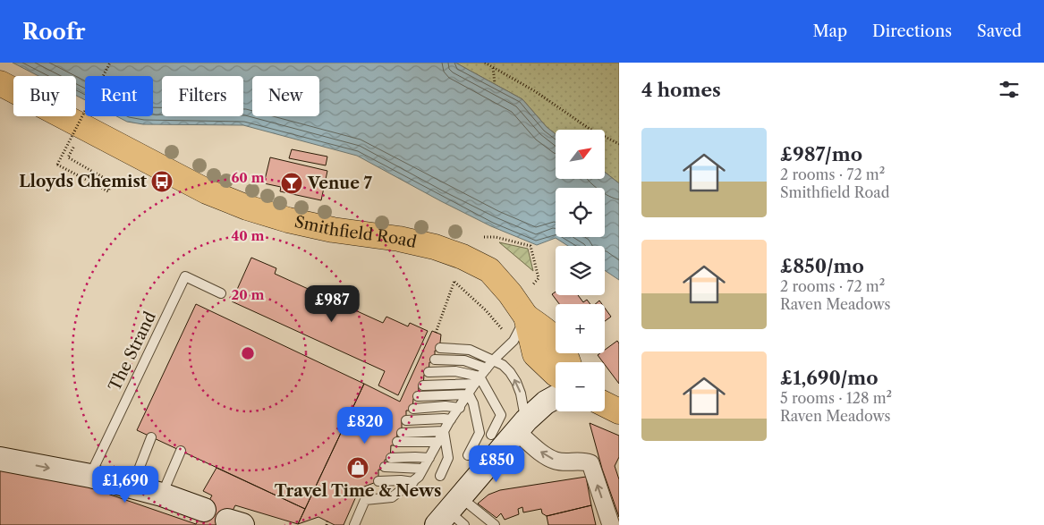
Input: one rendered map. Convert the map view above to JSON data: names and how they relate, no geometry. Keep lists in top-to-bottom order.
{
  "streets": {
    "main road": ["Smithfield Road"],
    "lane": ["The Strand"]
  },
  "places": {
    "bus stop": ["Lloyds Chemist"],
    "bar": ["Venue 7"],
    "shop": ["Travel Time & News"]
  },
  "north": "top right",
  "page": {
    "header": "Roofr",
    "nav": ["Map", "Directions", "Saved"],
    "heading": "4 homes",
    "chip": [
      "Buy",
      "Rent",
      "Filters",
      "New"
    ],
    "list": [
      {
        "name": "£987/mo",
        "note": "2 rooms · 72 m² · Smithfield Road"
      },
      {
        "name": "£850/mo",
        "note": "2 rooms · 72 m² · Raven Meadows"
      },
      {
        "name": "£1,690/mo",
        "note": "5 rooms · 128 m² · Raven Meadows"
      }
    ],
    "map_buttons": ["+", "−"],
    "price": [
      "£987",
      "£820",
      "£850",
      "£1,690"
    ]
  },
  "rings": ["60 m", "40 m", "20 m"]
}
